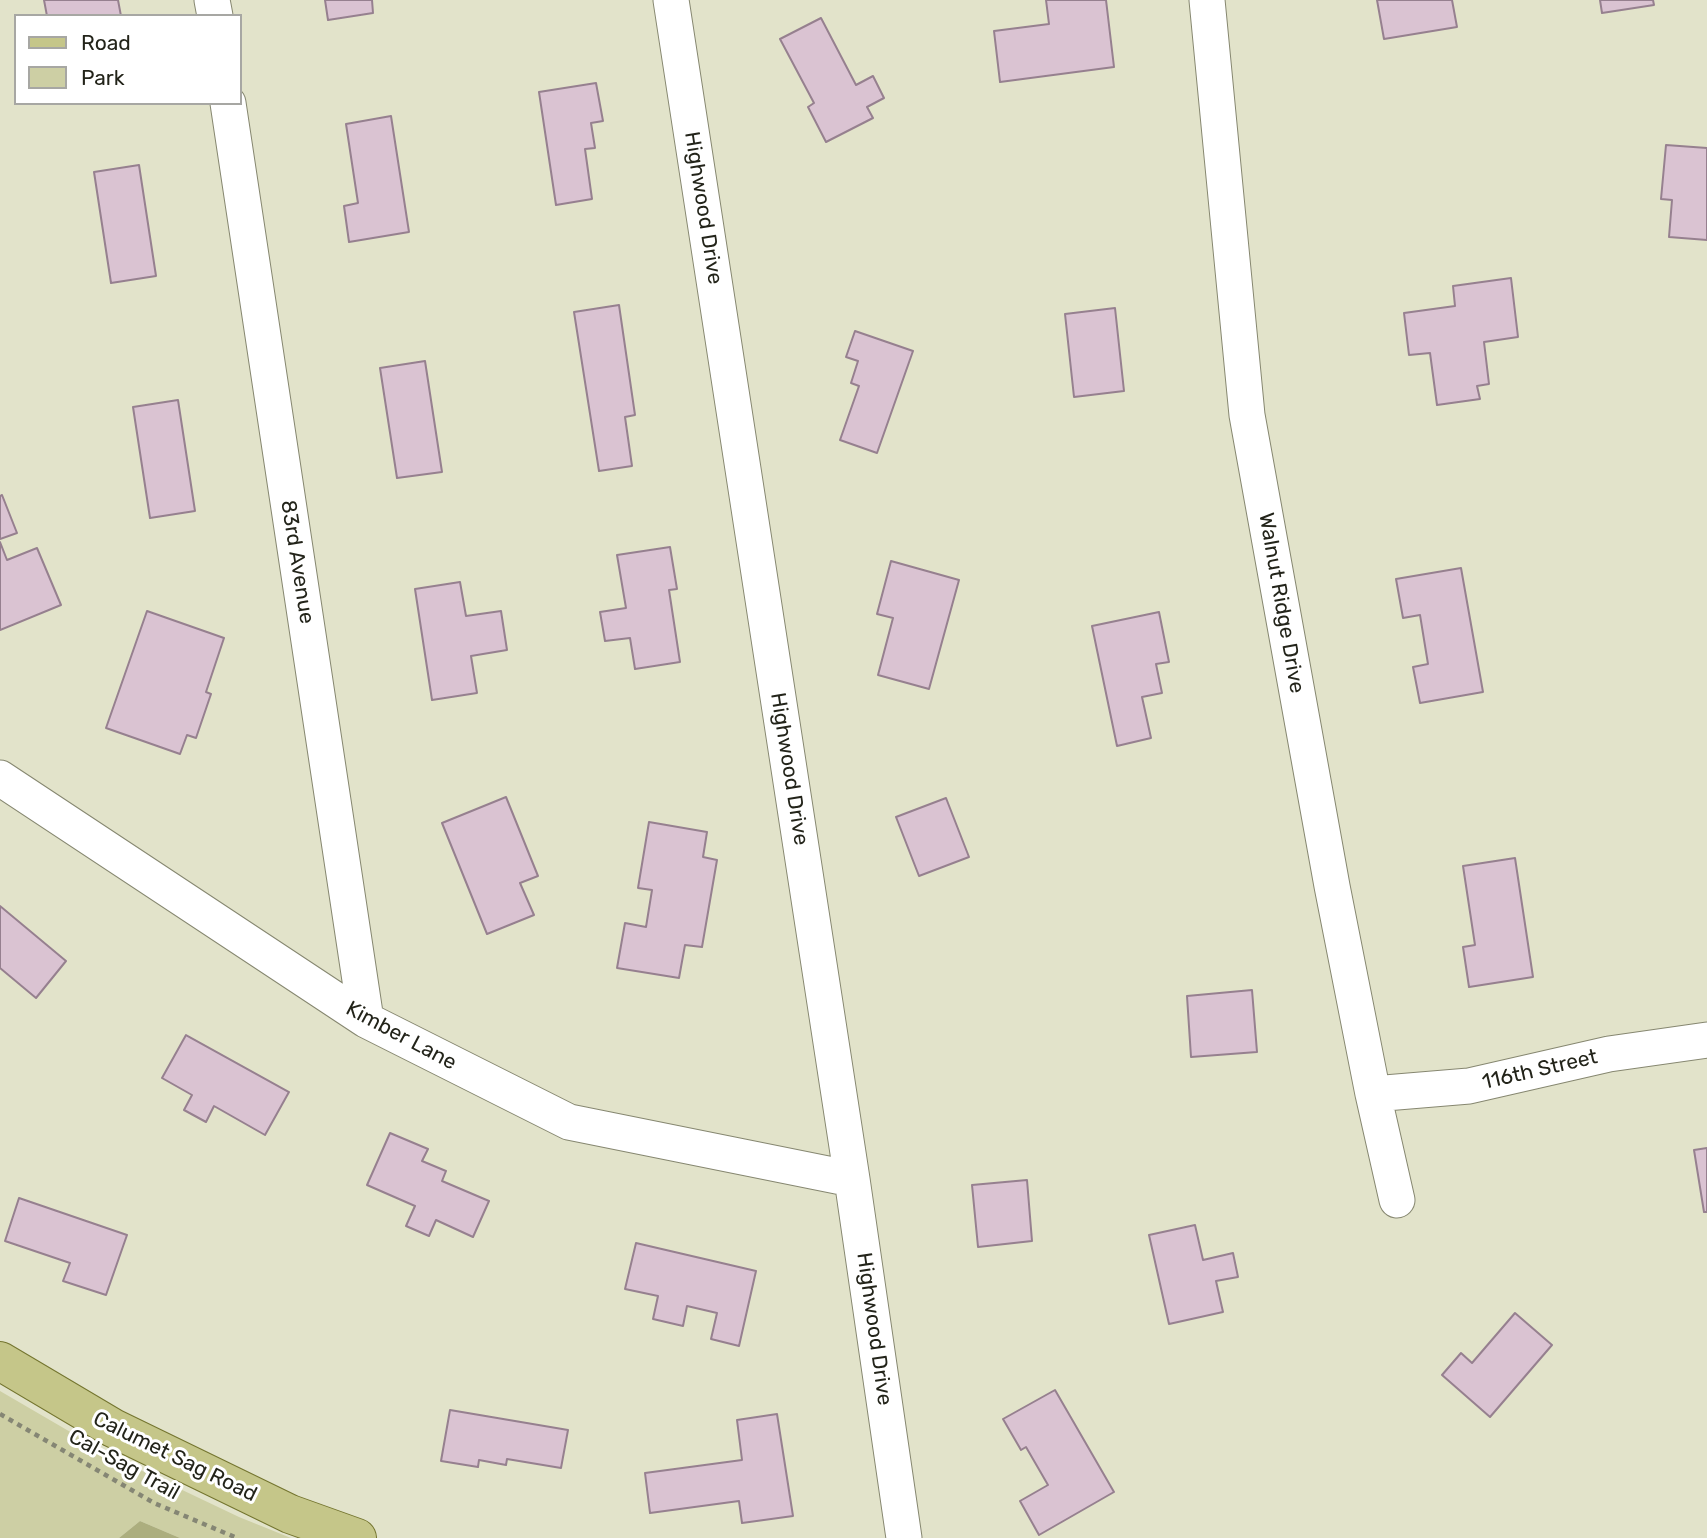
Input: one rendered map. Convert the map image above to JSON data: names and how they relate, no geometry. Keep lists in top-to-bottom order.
{
  "streets": {
    "main road": ["Calumet Sag Road"],
    "street": [
      "Highwood Drive",
      "83rd Avenue",
      "Walnut Ridge Drive",
      "Kimber Lane",
      "116th Street"
    ],
    "path": ["Cal-Sag Trail"]
  },
  "crossings": [
    ["Highwood Drive", "Kimber Lane"],
    ["83rd Avenue", "Kimber Lane"],
    ["Walnut Ridge Drive", "116th Street"]
  ],
  "legend": ["Road", "Park"]
}
